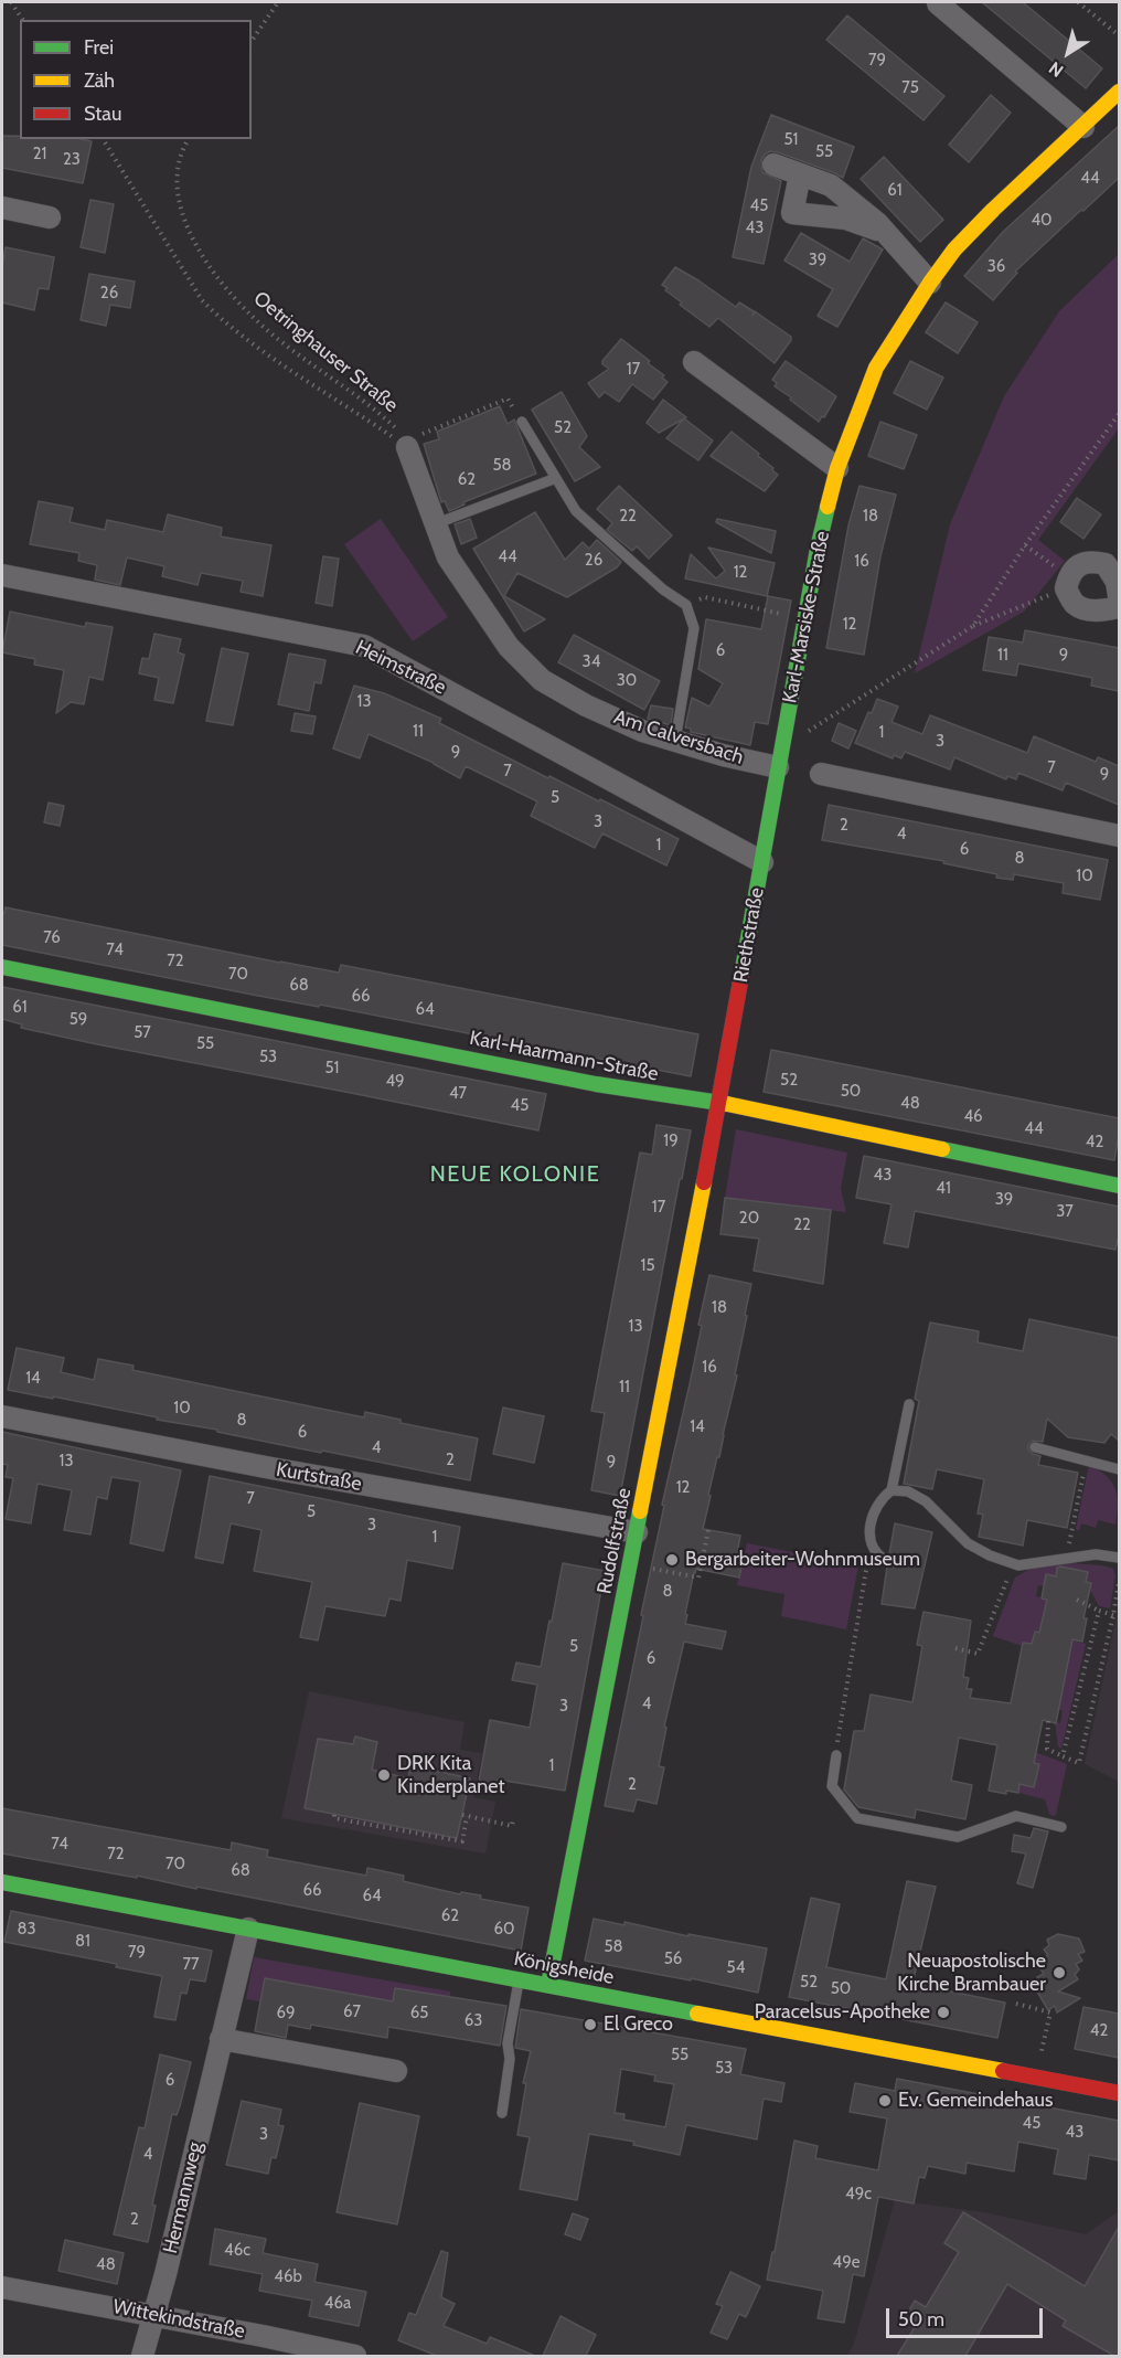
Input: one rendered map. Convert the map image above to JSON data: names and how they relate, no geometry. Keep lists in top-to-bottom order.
{
  "streets": {
    "street": [
      "Karl-Marsiske-Straße",
      "Heimstraße",
      "Am Calversbach",
      "Riethstraße",
      "Karl-Haarmann-Straße",
      "Kurtstraße",
      "Rudolfstraße",
      "Königsheide",
      "Hermannweg",
      "Wittekindstraße"
    ],
    "path": ["Oetringhauser Straße"]
  },
  "crossings": [
    ["Oetringhauser Straße", "Am Calversbach"],
    ["Karl-Marsiske-Straße", "Am Calversbach"],
    ["Karl-Marsiske-Straße", "Riethstraße"],
    ["Heimstraße", "Riethstraße"],
    ["Am Calversbach", "Riethstraße"],
    ["Riethstraße", "Karl-Haarmann-Straße"],
    ["Riethstraße", "Rudolfstraße"],
    ["Karl-Haarmann-Straße", "Rudolfstraße"],
    ["Kurtstraße", "Rudolfstraße"],
    ["Rudolfstraße", "Königsheide"],
    ["Königsheide", "Hermannweg"],
    ["Hermannweg", "Wittekindstraße"]
  ],
  "districts": ["NEUE KOLONIE"],
  "places": [
    "Bergarbeiter-Wohnmuseum",
    "DRK Kita Kinderplanet",
    "Neuapostolische Kirche Brambauer",
    "Paracelsus-Apotheke",
    "El Greco",
    "Ev. Gemeindehaus"
  ],
  "house_numbers": [
    "79",
    "75",
    "51",
    "55",
    "21",
    "23",
    "44",
    "61",
    "45",
    "40",
    "43",
    "39",
    "36",
    "26",
    "17",
    "52",
    "58",
    "62",
    "22",
    "18",
    "44",
    "26",
    "16",
    "12",
    "12",
    "6",
    "11",
    "9",
    "34",
    "30",
    "13",
    "11",
    "1",
    "3",
    "9",
    "7",
    "7",
    "9",
    "5",
    "3",
    "2",
    "4",
    "1",
    "6",
    "8",
    "10",
    "76",
    "74",
    "72",
    "70",
    "68",
    "66",
    "61",
    "64",
    "59",
    "57",
    "55",
    "53",
    "51",
    "52",
    "49",
    "50",
    "47",
    "48",
    "45",
    "46",
    "44",
    "19",
    "42",
    "43",
    "41",
    "39",
    "17",
    "37",
    "20",
    "22",
    "15",
    "18",
    "13",
    "16",
    "14",
    "11",
    "10",
    "8",
    "14",
    "6",
    "4",
    "2",
    "13",
    "9",
    "12",
    "7",
    "5",
    "3",
    "1",
    "8",
    "5",
    "6",
    "4",
    "3",
    "1",
    "2",
    "74",
    "72",
    "70",
    "68",
    "66",
    "64",
    "62",
    "83",
    "60",
    "81",
    "58",
    "79",
    "56",
    "77",
    "54",
    "52",
    "50",
    "67",
    "69",
    "65",
    "63",
    "42",
    "55",
    "53",
    "6",
    "45",
    "43",
    "3",
    "4",
    "49c",
    "2",
    "46c",
    "49e",
    "48",
    "46b",
    "46a"
  ],
  "legend": ["Frei", "Zäh", "Stau"],
  "scale_bar": "50 m",
  "north": "bottom left"
}
